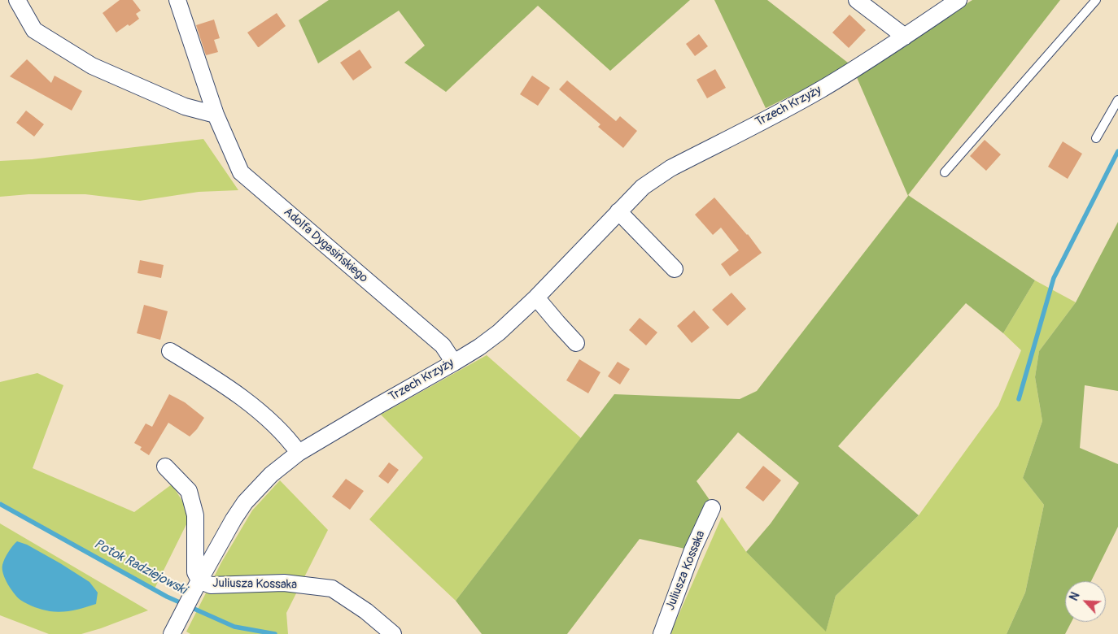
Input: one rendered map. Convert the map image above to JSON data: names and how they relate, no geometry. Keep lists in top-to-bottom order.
{
  "streets": {
    "street": ["Trzech Krzyży", "Adolfa Dygasińskiego", "Juliusza Kossaka"]
  },
  "crossings": [
    ["Trzech Krzyży", "Adolfa Dygasińskiego"],
    ["Trzech Krzyży", "Juliusza Kossaka"]
  ],
  "water": ["Potok Radziejowski"],
  "north": "top left"
}
